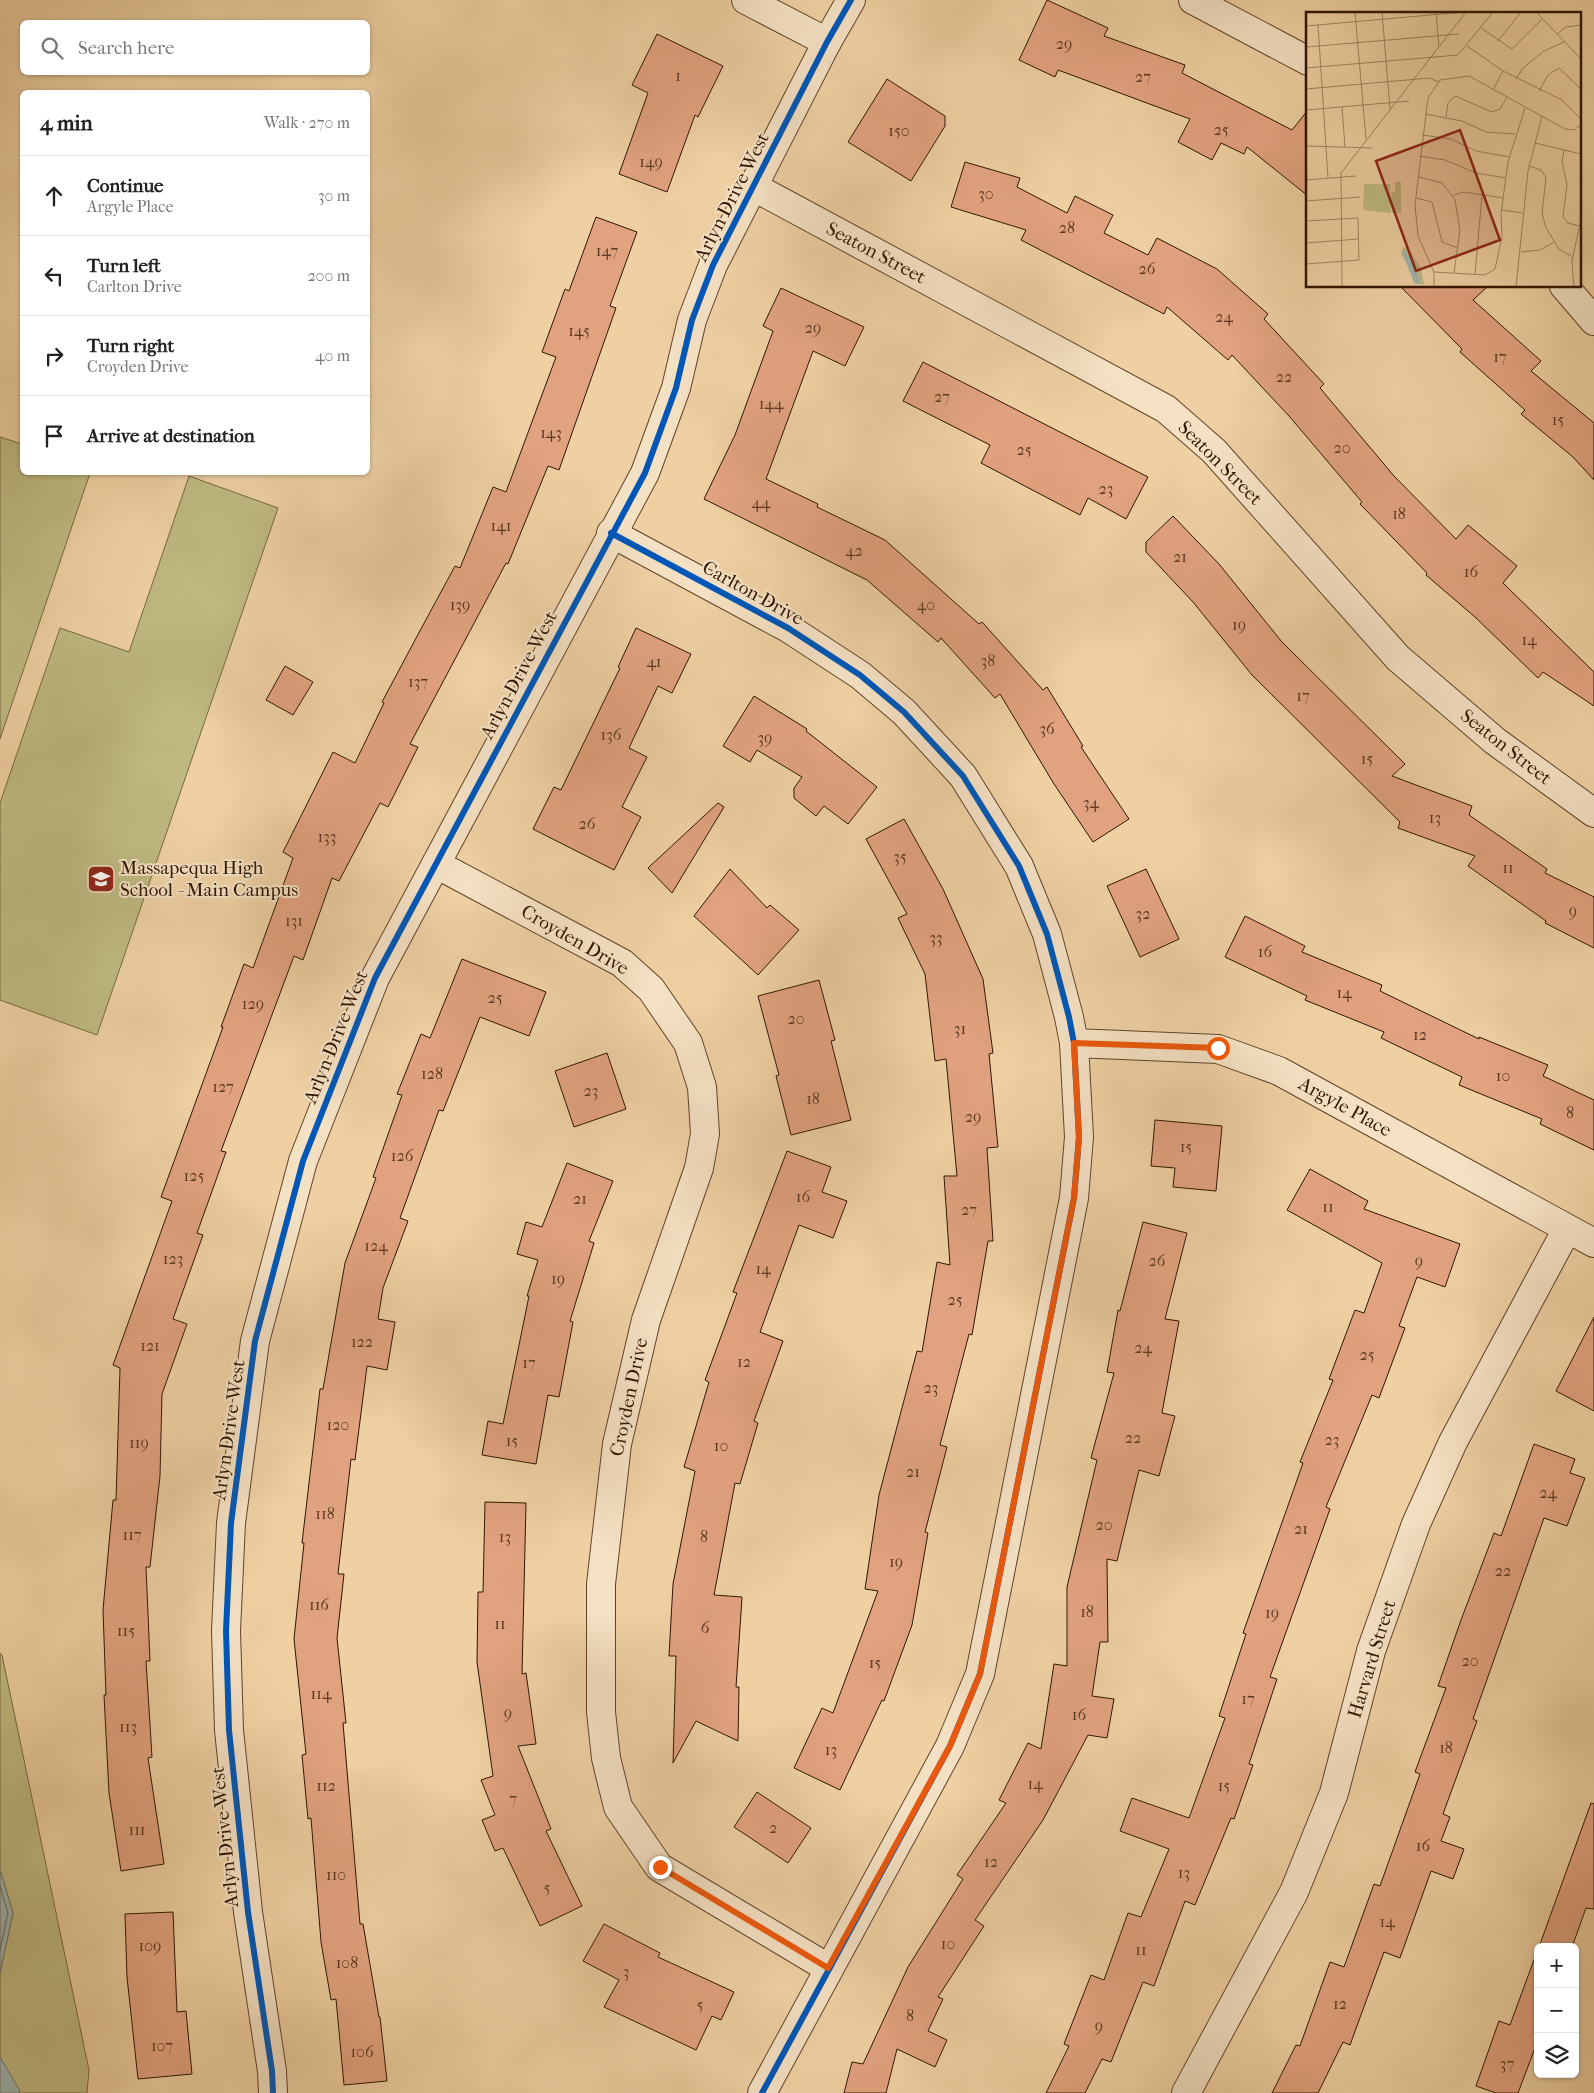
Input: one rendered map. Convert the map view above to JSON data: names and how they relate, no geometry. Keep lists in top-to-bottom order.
{
  "streets": {
    "street": [
      "Arlyn Drive West",
      "Seaton Street",
      "Carlton Drive",
      "Croyden Drive",
      "Argyle Place",
      "Harvard Street"
    ]
  },
  "crossings": [
    ["Arlyn Drive West", "Seaton Street"],
    ["Arlyn Drive West", "Carlton Drive"],
    ["Arlyn Drive West", "Croyden Drive"],
    ["Carlton Drive", "Croyden Drive"],
    ["Carlton Drive", "Argyle Place"],
    ["Argyle Place", "Harvard Street"]
  ],
  "places": {
    "school or university": ["Massapequa High School - Main Campus"]
  },
  "house_numbers": [
    "29",
    "1",
    "27",
    "25",
    "150",
    "149",
    "30",
    "28",
    "147",
    "26",
    "24",
    "29",
    "145",
    "17",
    "22",
    "27",
    "144",
    "15",
    "143",
    "20",
    "25",
    "23",
    "44",
    "18",
    "141",
    "42",
    "21",
    "16",
    "139",
    "40",
    "19",
    "14",
    "38",
    "41",
    "137",
    "17",
    "36",
    "136",
    "39",
    "15",
    "34",
    "13",
    "26",
    "133",
    "35",
    "11",
    "9",
    "32",
    "131",
    "33",
    "16",
    "14",
    "25",
    "129",
    "20",
    "31",
    "12",
    "128",
    "10",
    "127",
    "23",
    "18",
    "8",
    "29",
    "15",
    "126",
    "125",
    "16",
    "21",
    "11",
    "27",
    "124",
    "123",
    "26",
    "9",
    "14",
    "19",
    "25",
    "122",
    "121",
    "24",
    "25",
    "12",
    "17",
    "23",
    "120",
    "22",
    "23",
    "15",
    "119",
    "10",
    "21",
    "24",
    "118",
    "20",
    "21",
    "117",
    "13",
    "8",
    "19",
    "22",
    "116",
    "18",
    "19",
    "11",
    "6",
    "115",
    "20",
    "15",
    "114",
    "17",
    "9",
    "16",
    "113",
    "18",
    "13",
    "14",
    "112",
    "15",
    "7",
    "2",
    "111",
    "16",
    "12",
    "13",
    "110",
    "5",
    "14",
    "10",
    "109",
    "11",
    "108",
    "3",
    "12",
    "5",
    "8",
    "9",
    "107",
    "106",
    "37"
  ],
  "page": {
    "search": "Search here",
    "heading": ["4 min", "Walk · 270 m"],
    "list": [
      ["Continue", "Argyle Place", "30 m"],
      ["Turn left", "Carlton Drive", "200 m"],
      ["Turn right", "Croyden Drive", "40 m"],
      "Arrive at destination"
    ],
    "map_buttons": ["+", "−"]
  }
}
